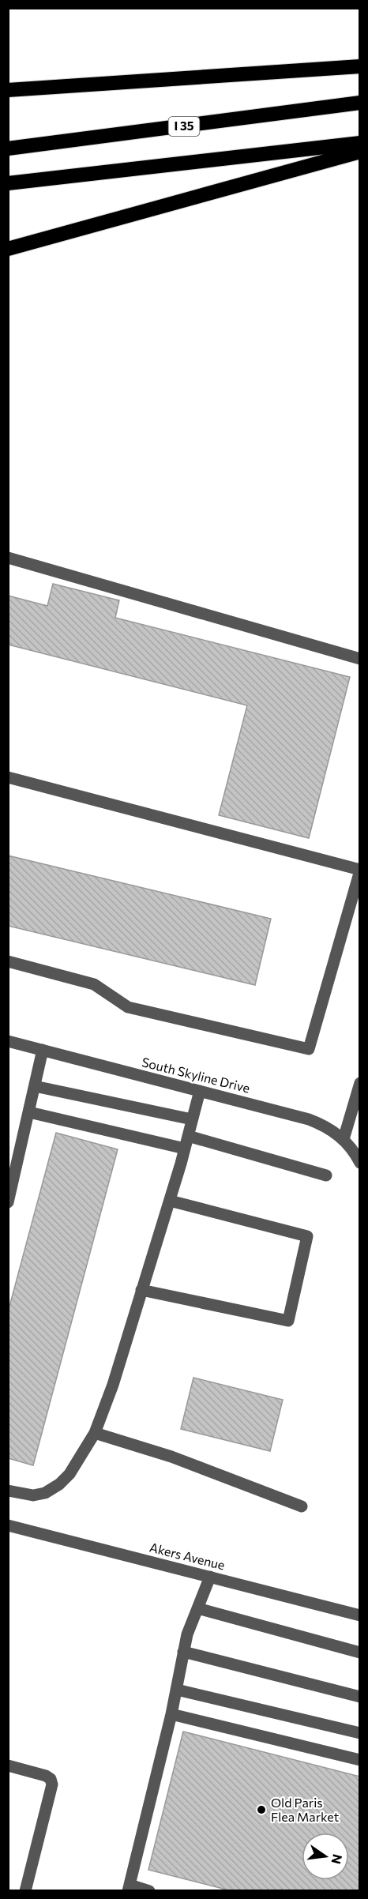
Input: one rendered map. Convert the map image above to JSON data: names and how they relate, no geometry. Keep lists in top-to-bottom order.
{
  "streets": {
    "highway": ["I 35"],
    "street": ["South Skyline Drive", "Akers Avenue"]
  },
  "places": ["Old Paris Flea Market"],
  "north": "right"
}
